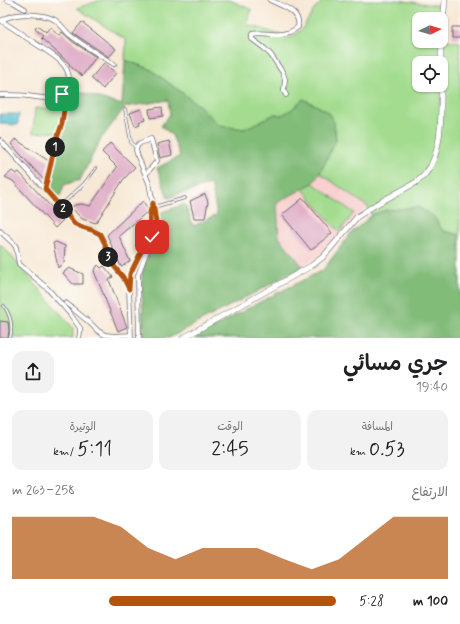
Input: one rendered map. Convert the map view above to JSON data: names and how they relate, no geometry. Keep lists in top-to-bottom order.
{
  "north": "right",
  "page": {
    "pins": ["1", "2", "3"],
    "heading": ["جري مسائي", "19:40"],
    "stats": [
      ["المسافة", "0.53 km"],
      ["الوقت", "2:45"],
      ["الوتيرة", "5:11 /km"]
    ],
    "chart": ["الارتفاع", "258–263 m"],
    "list": [
      {
        "name": "100 m",
        "note": "5:28"
      }
    ]
  }
}
